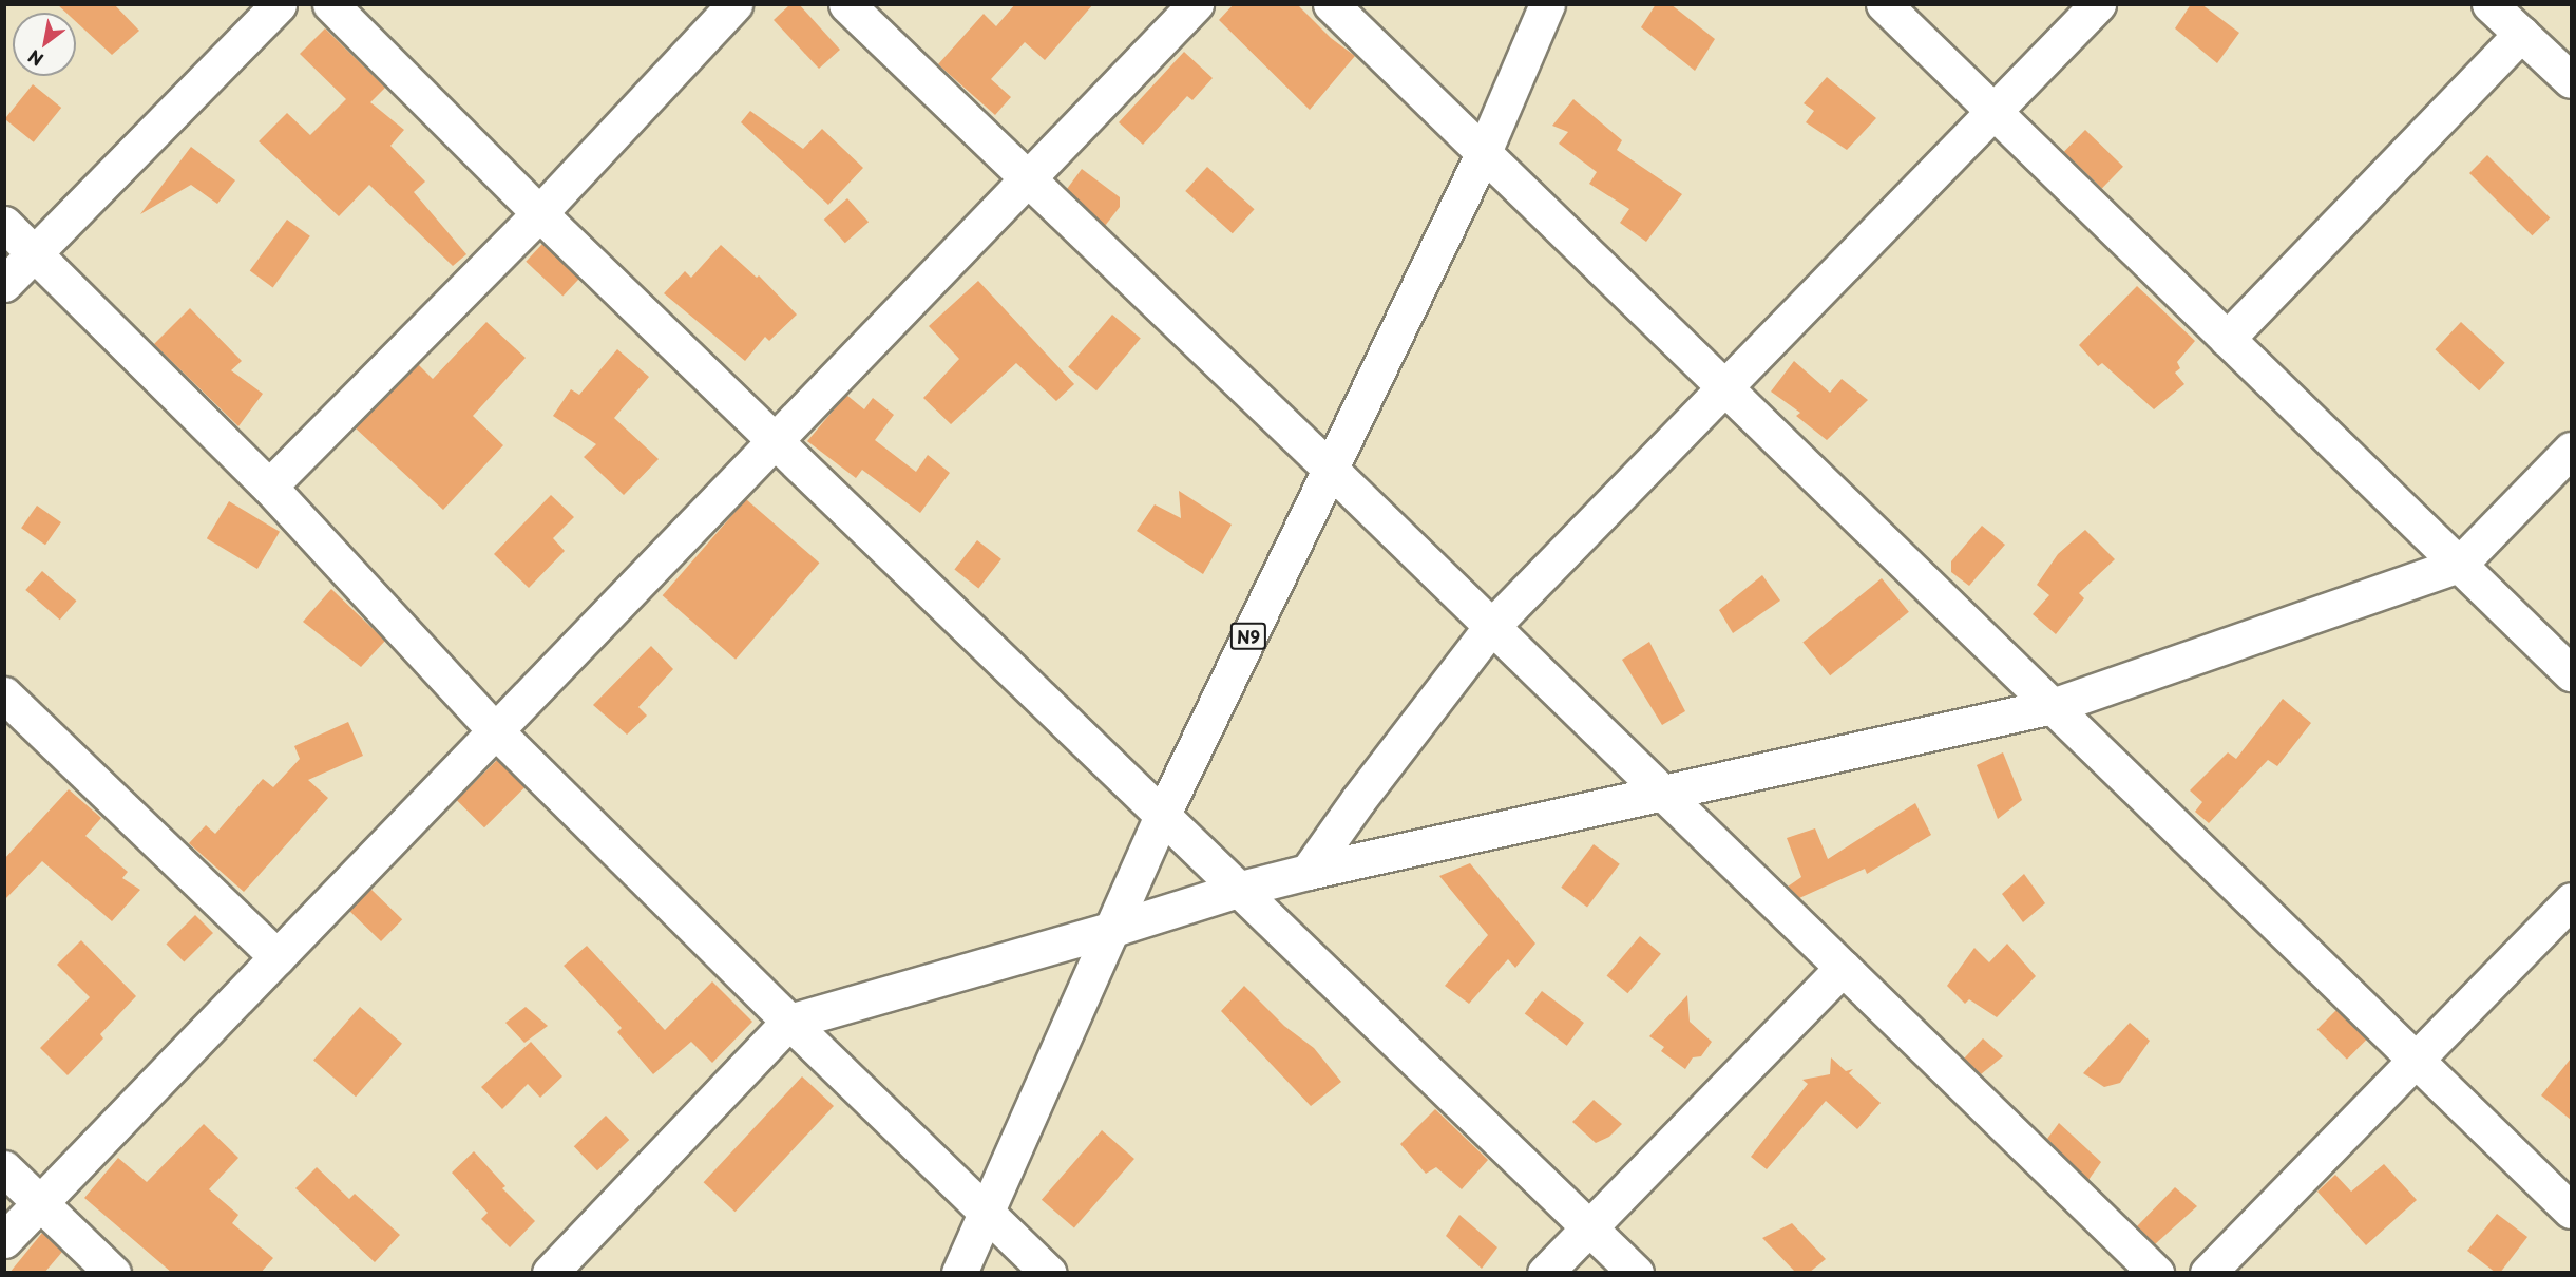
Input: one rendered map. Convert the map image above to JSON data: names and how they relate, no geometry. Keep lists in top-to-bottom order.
{
  "streets": {
    "street": ["N9"]
  },
  "north": "bottom left"
}
